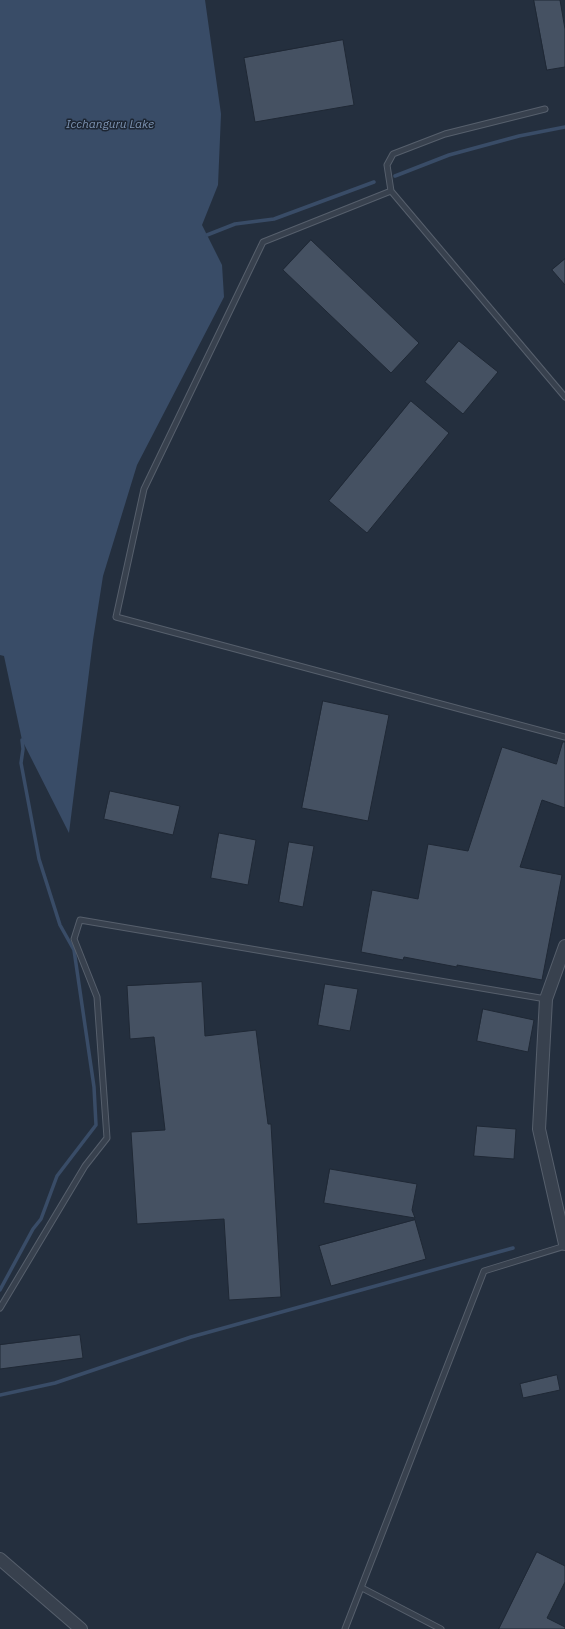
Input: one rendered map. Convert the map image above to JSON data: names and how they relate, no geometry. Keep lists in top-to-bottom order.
{
  "water": ["Icchanguru Lake"]
}
